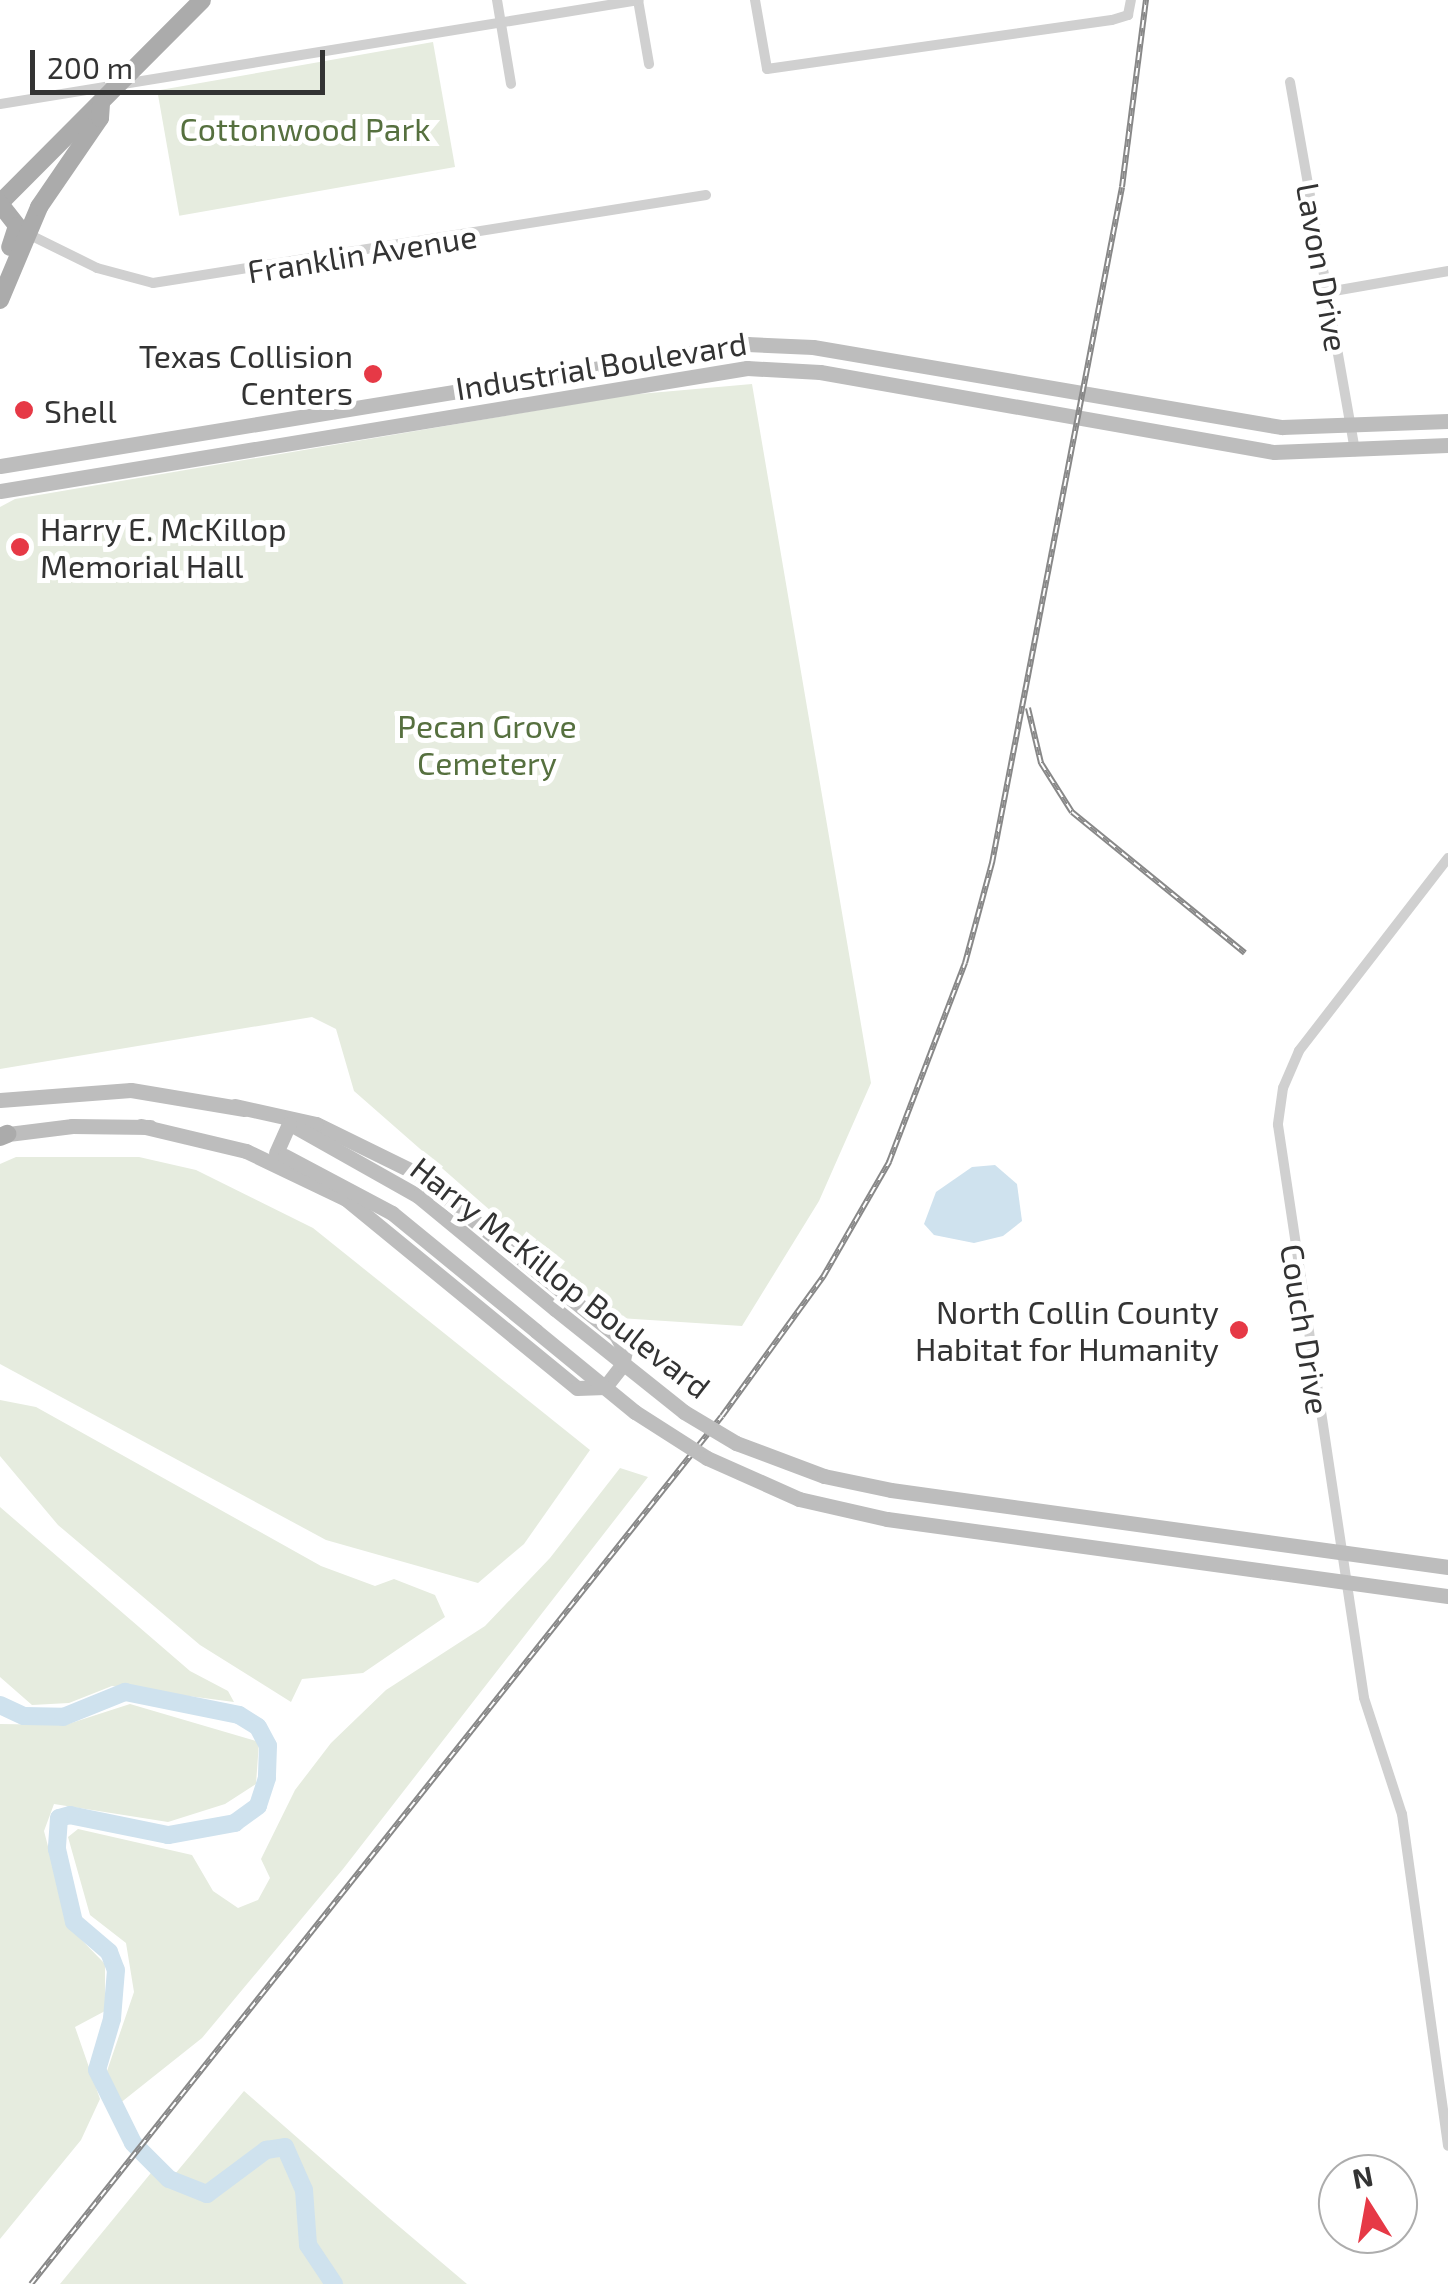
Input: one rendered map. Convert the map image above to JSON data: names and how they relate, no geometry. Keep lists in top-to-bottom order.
{
  "streets": {
    "main road": ["Industrial Boulevard", "Harry McKillop Boulevard"],
    "street": ["Franklin Avenue", "Lavon Drive", "Couch Drive"]
  },
  "crossings": [
    ["Lavon Drive", "Industrial Boulevard"],
    ["Harry McKillop Boulevard", "Couch Drive"]
  ],
  "parks": ["Cottonwood Park", "Pecan Grove Cemetery"],
  "places": [
    "Texas Collision Centers",
    "Shell",
    "Harry E. McKillop Memorial Hall",
    "North Collin County Habitat for Humanity"
  ],
  "scale_bar": "200 m",
  "north": "top"
}
